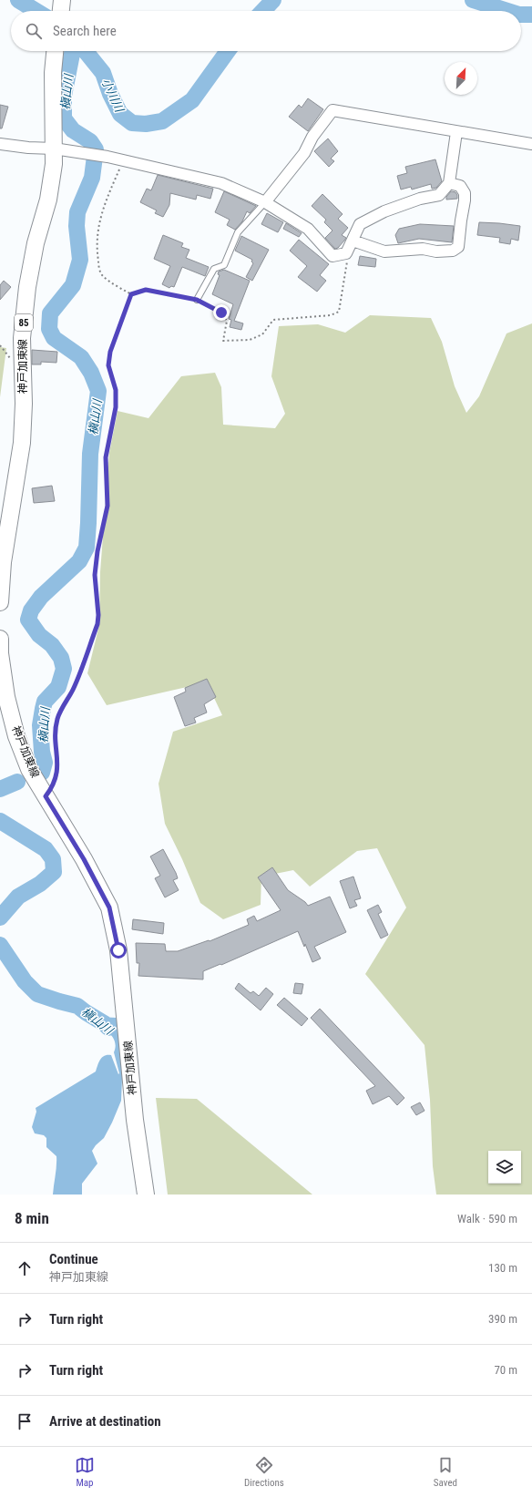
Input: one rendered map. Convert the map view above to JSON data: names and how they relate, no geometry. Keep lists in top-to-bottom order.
{
  "streets": {
    "main road": ["85", "神戸加東線"]
  },
  "water": ["槇山川", "小川川"],
  "north": "top right",
  "page": {
    "search": "Search here",
    "heading": ["8 min", "Walk · 590 m"],
    "list": [
      ["Continue", "神戸加東線", "130 m"],
      ["Turn right", "390 m"],
      ["Turn right", "70 m"],
      "Arrive at destination"
    ],
    "nav": ["Map", "Directions", "Saved"]
  }
}
